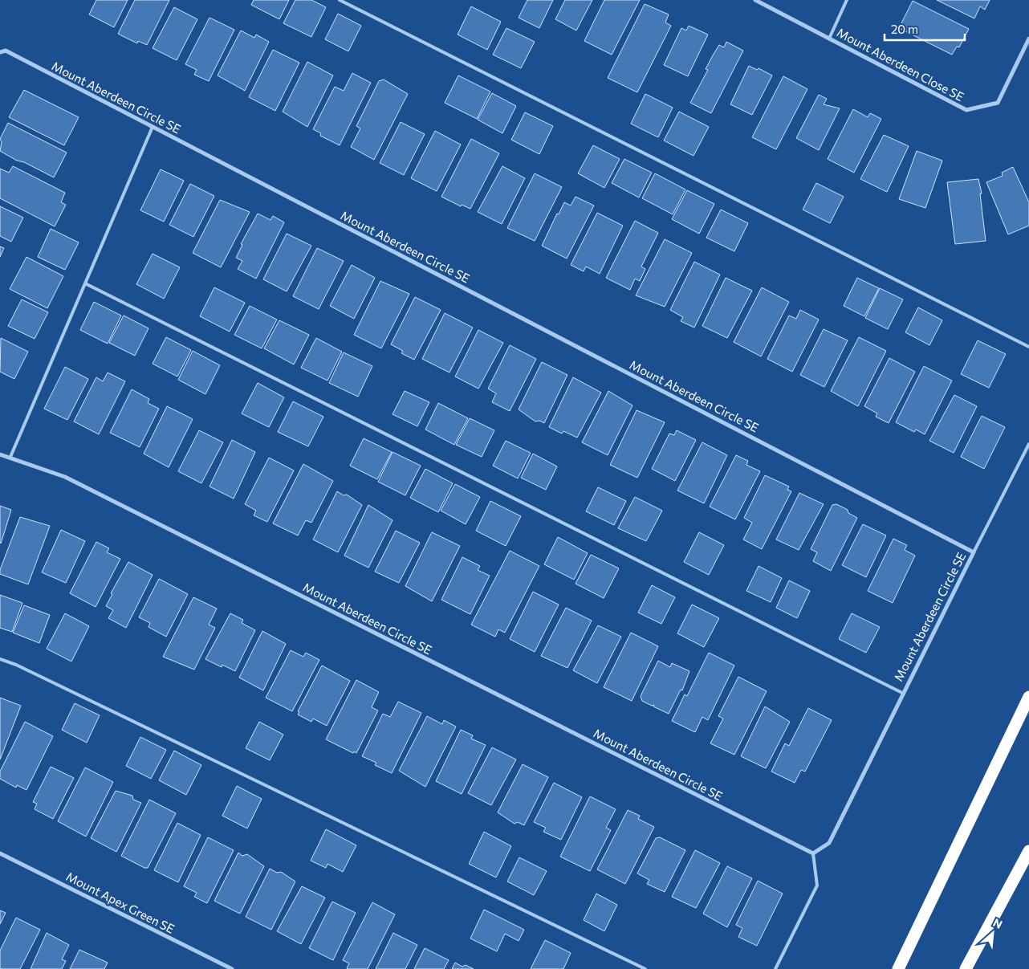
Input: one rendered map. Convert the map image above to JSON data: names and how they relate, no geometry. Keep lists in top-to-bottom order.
{
  "streets": {
    "street": ["Mount Aberdeen Close SE", "Mount Aberdeen Circle SE", "Mount Apex Green SE"]
  },
  "scale_bar": "20 m",
  "north": "top right"
}
